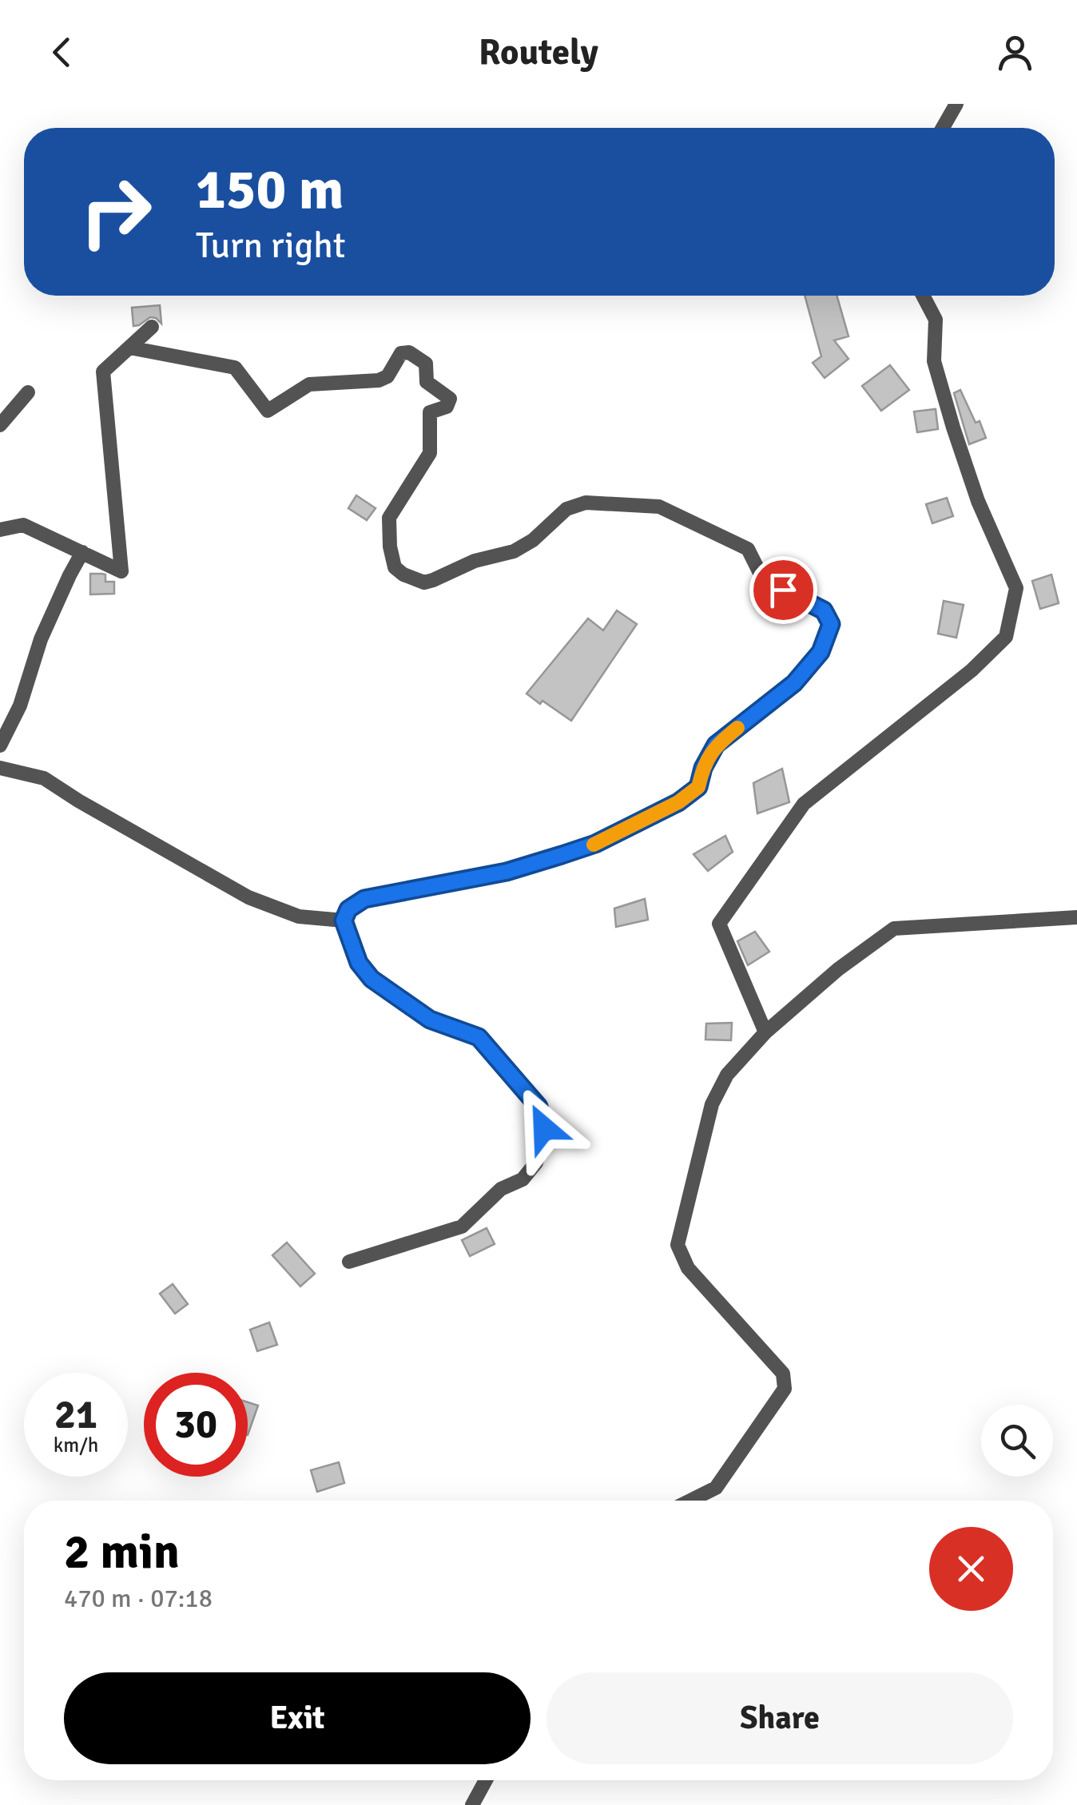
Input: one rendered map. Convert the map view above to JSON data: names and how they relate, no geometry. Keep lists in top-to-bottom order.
{
  "page": {
    "header": "Routely",
    "turn": ["150 m", "Turn right"],
    "speed": "21 km/h",
    "limit": "30",
    "heading": ["2 min", "470 m · 07:18"],
    "buttons": ["Exit", "Share"]
  }
}
